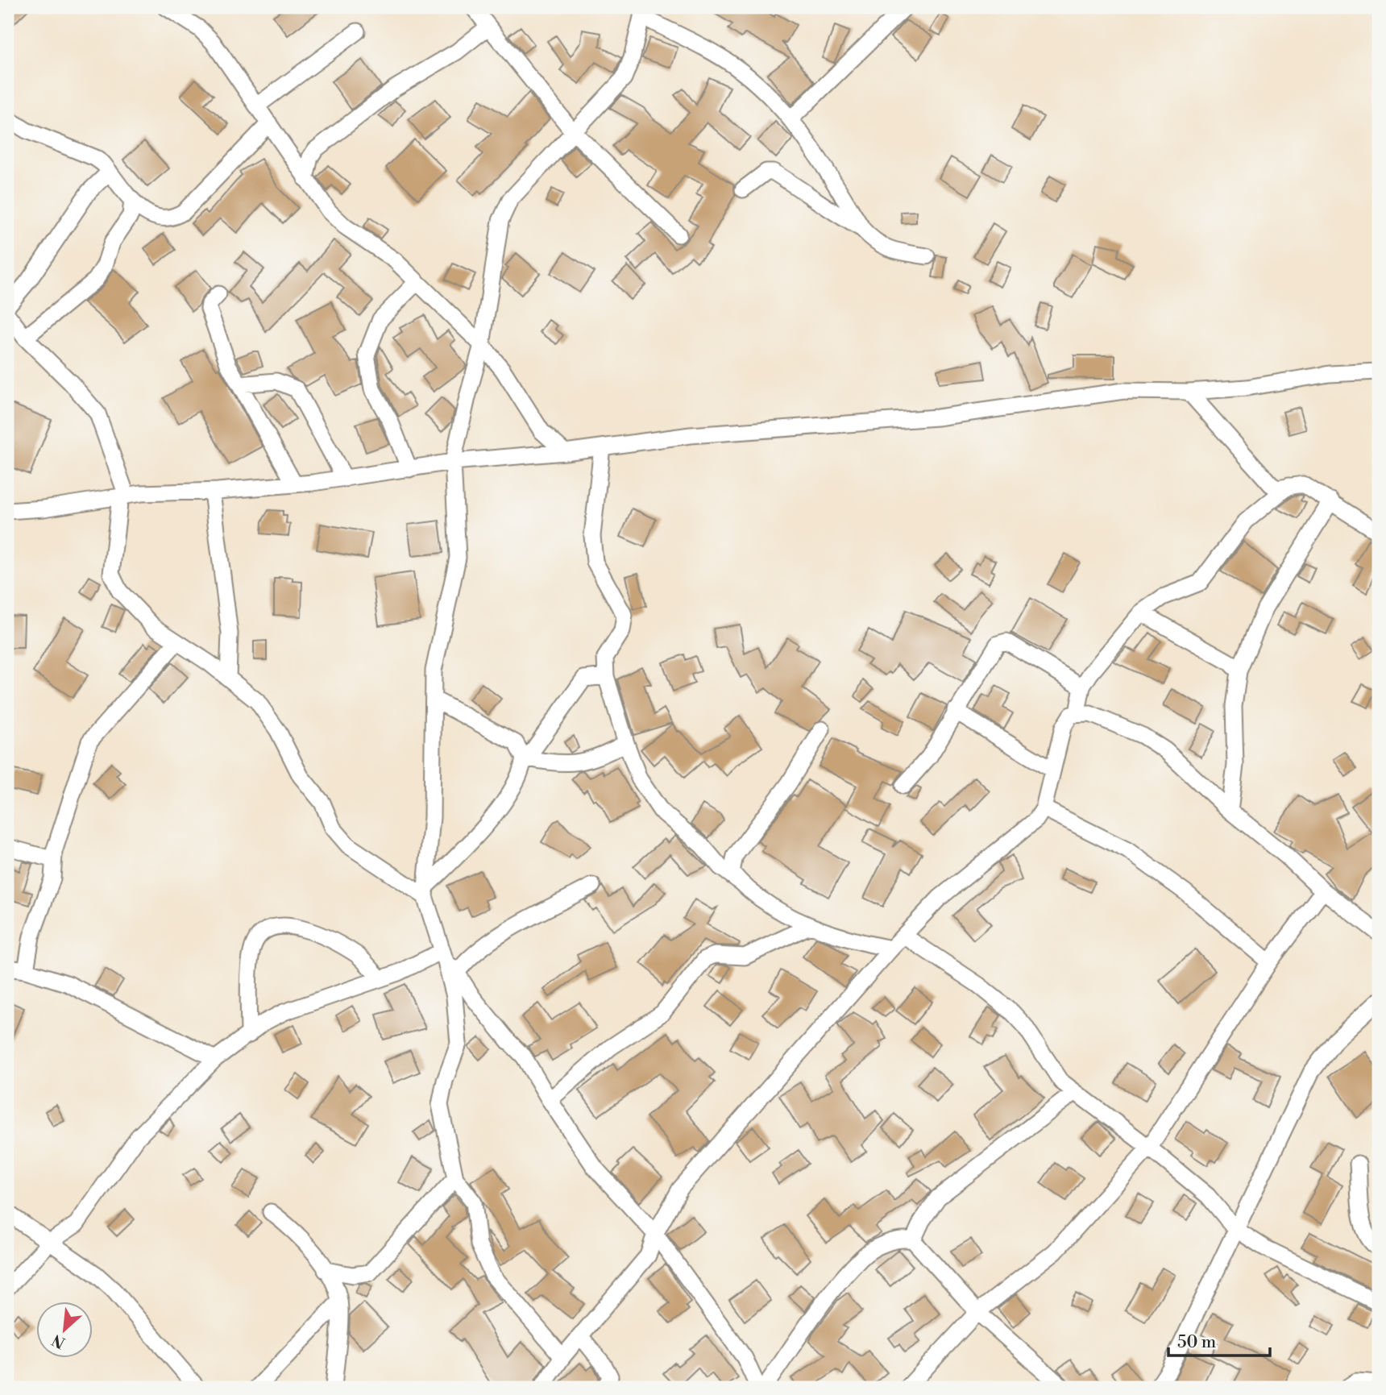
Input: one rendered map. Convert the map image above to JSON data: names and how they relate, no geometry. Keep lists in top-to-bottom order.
{
  "scale_bar": "50 m",
  "north": "bottom left"
}
